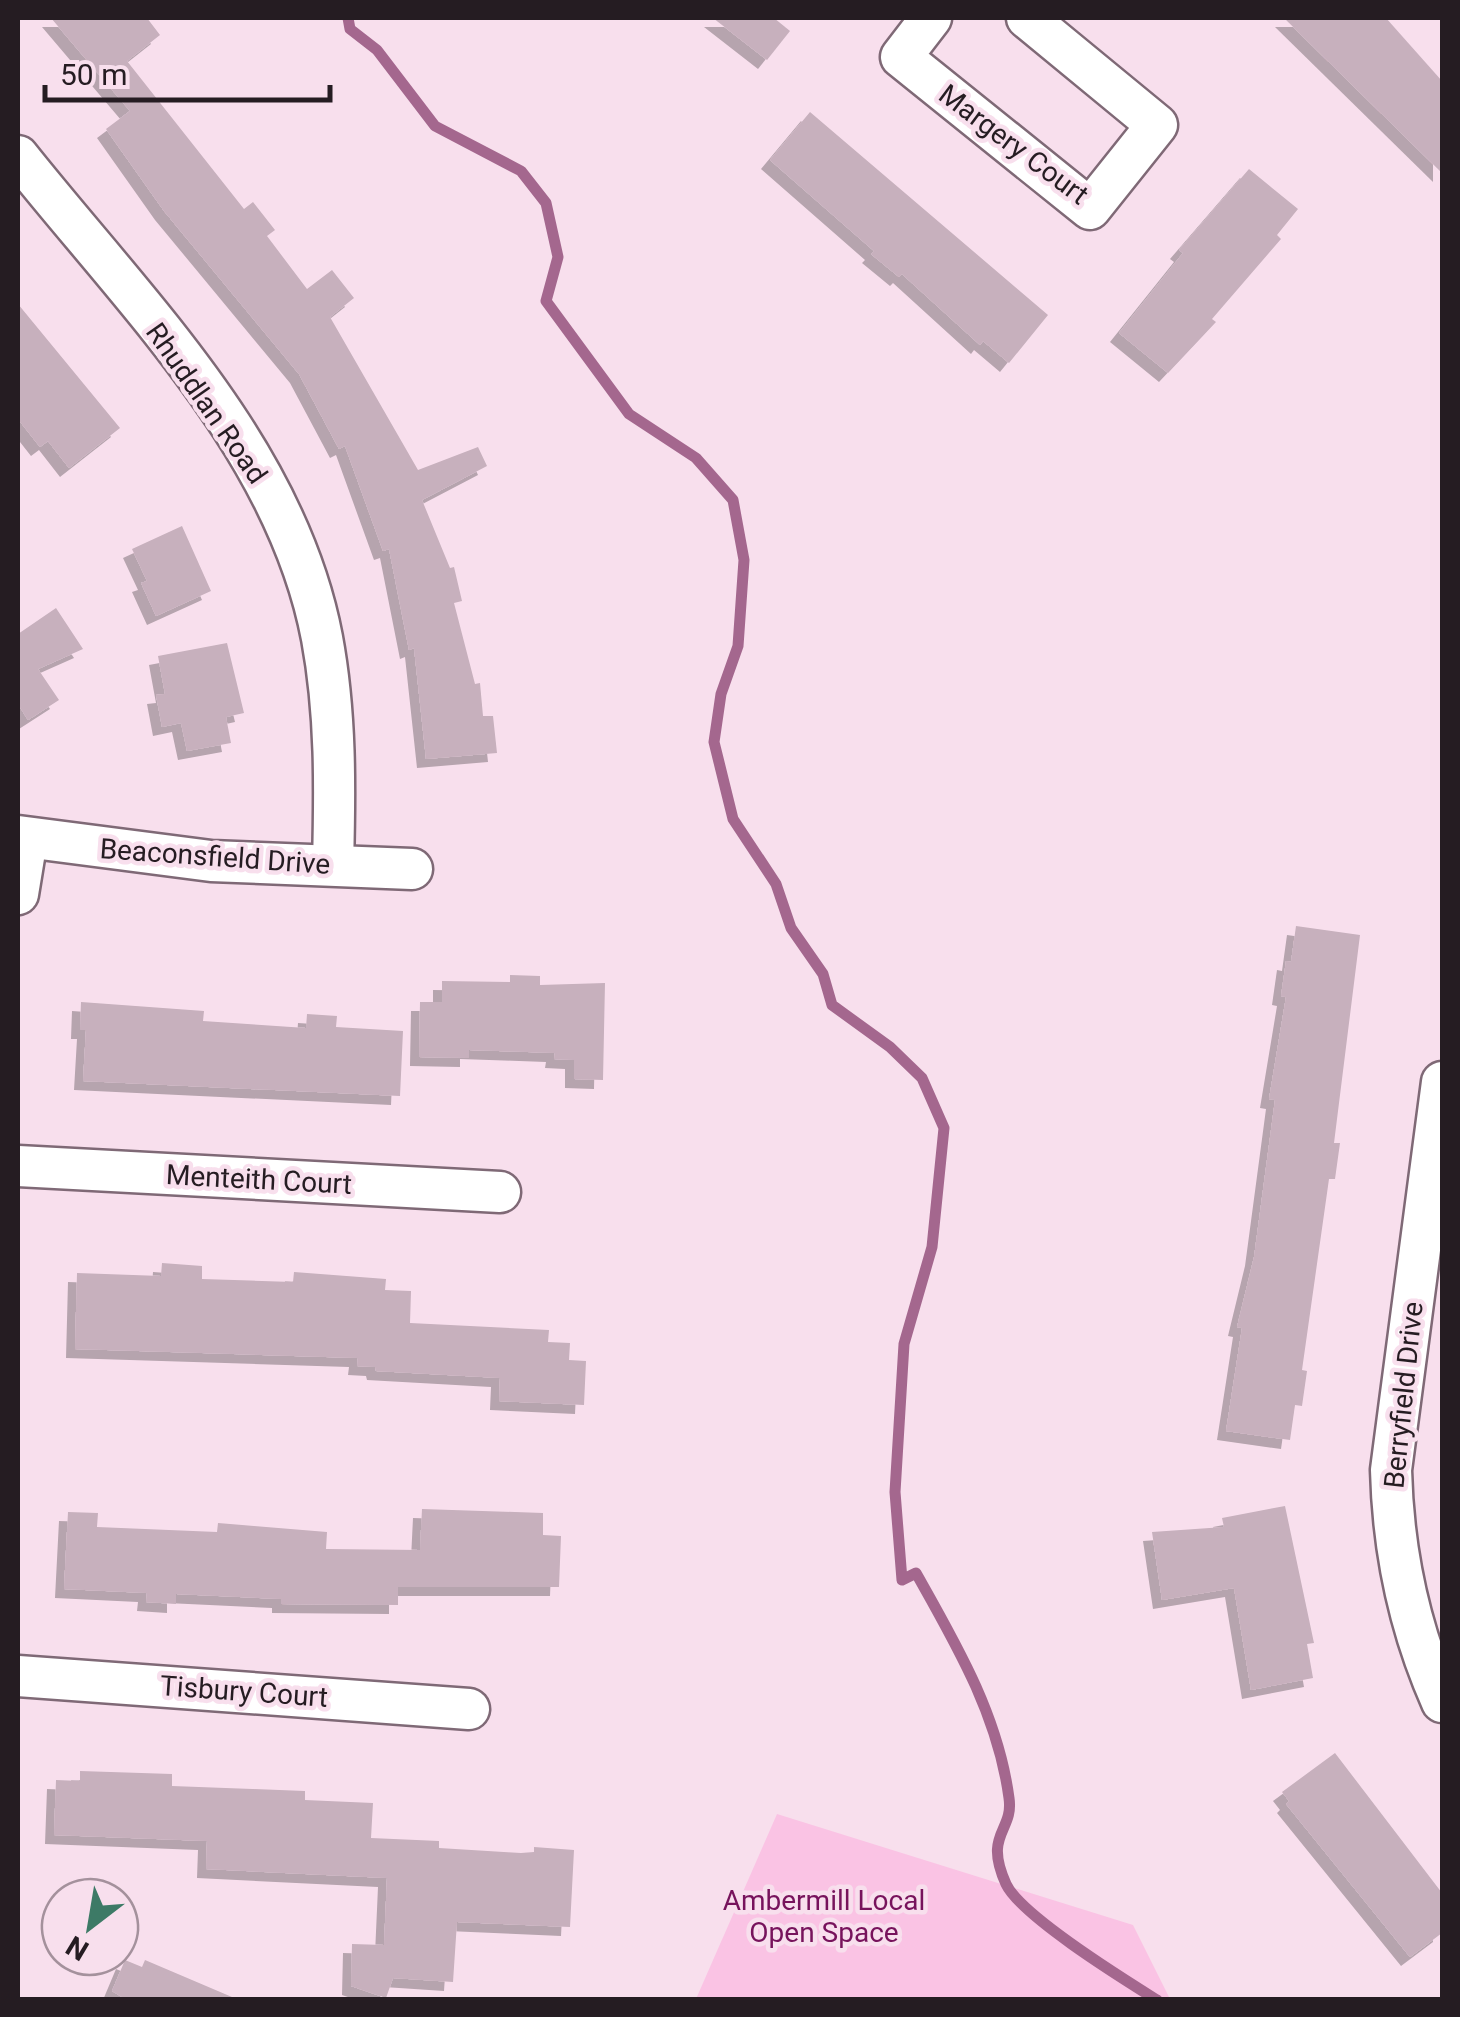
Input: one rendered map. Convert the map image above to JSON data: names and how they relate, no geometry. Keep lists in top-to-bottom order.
{
  "streets": {
    "street": [
      "Margery Court",
      "Rhuddlan Road",
      "Beaconsfield Drive",
      "Menteith Court",
      "Berryfield Drive",
      "Tisbury Court"
    ]
  },
  "crossings": [
    ["Rhuddlan Road", "Beaconsfield Drive"]
  ],
  "parks": ["Ambermill Local Open Space"],
  "scale_bar": "50 m",
  "north": "bottom left"
}
